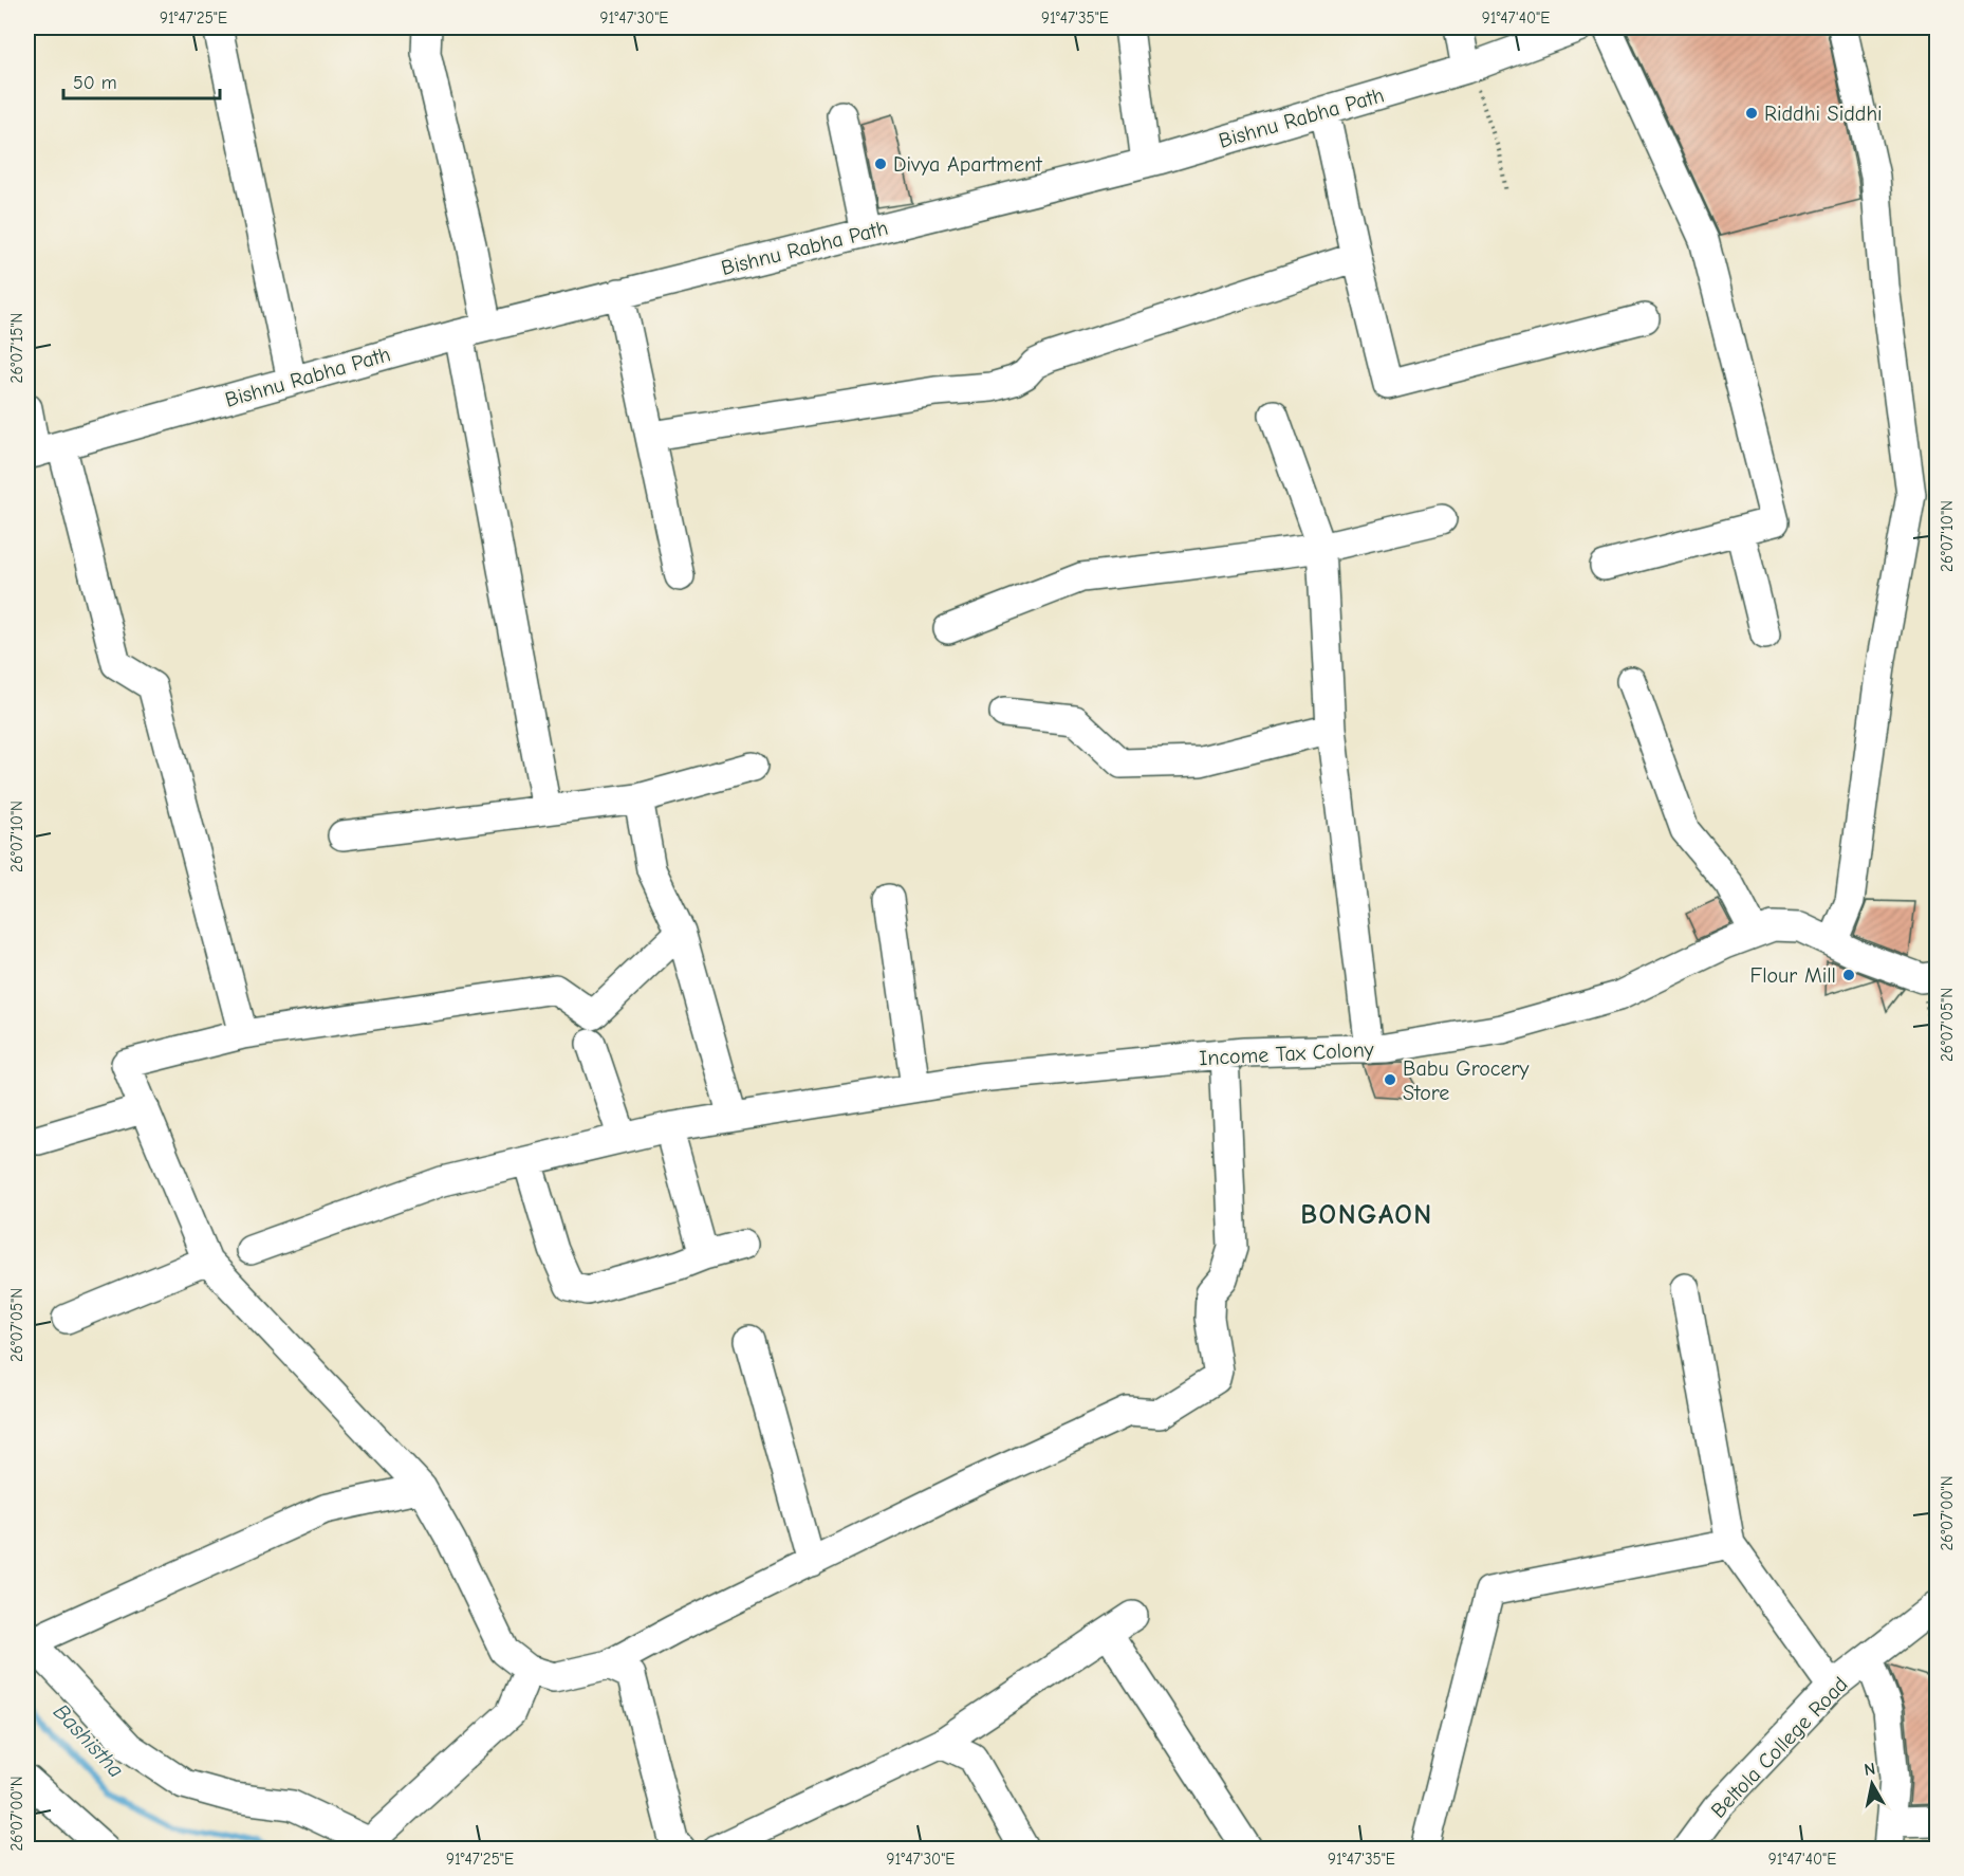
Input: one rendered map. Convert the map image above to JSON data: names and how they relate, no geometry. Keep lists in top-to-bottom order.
{
  "streets": {
    "street": ["Bishnu Rabha Path", "Income Tax Colony", "Beltola College Road"]
  },
  "districts": ["BONGAON"],
  "water": ["Bashistha"],
  "places": [
    "Riddhi Siddhi",
    "Divya Apartment",
    "Flour Mill",
    "Babu Grocery Store"
  ],
  "scale_bar": "50 m",
  "north": "top",
  "coordinates": [
    "91°47'25\"E",
    "91°47'30\"E",
    "91°47'35\"E",
    "91°47'40\"E",
    "26°07'15\"N",
    "26°07'10\"N",
    "26°07'05\"N",
    "26°07'00\"N"
  ]
}
